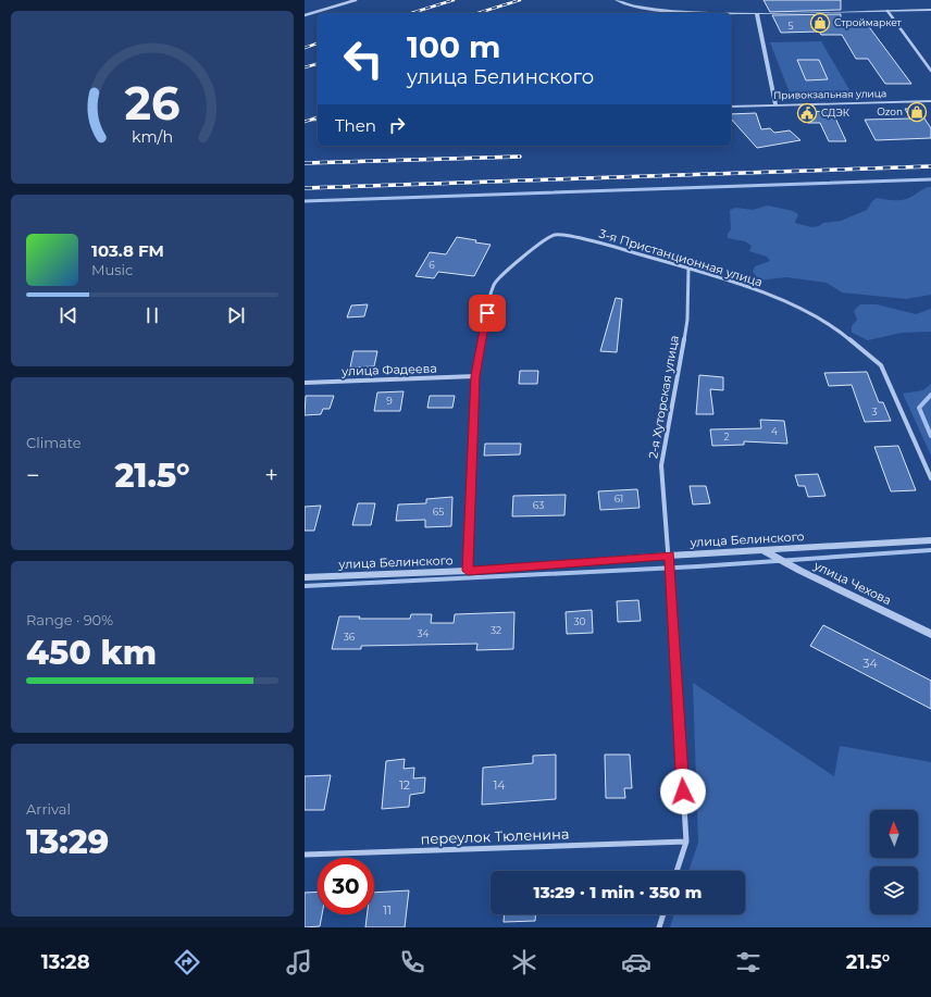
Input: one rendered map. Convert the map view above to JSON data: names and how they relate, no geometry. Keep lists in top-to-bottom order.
{
  "streets": {
    "street": [
      "Привокзальная улица",
      "3-я Пристанционная улица",
      "улица Фадеева",
      "2-я Хуторская улица",
      "улица Белинского",
      "улица Чехова",
      "переулок Тюленина"
    ]
  },
  "crossings": [
    ["3-я Пристанционная улица", "улица Фадеева"],
    ["3-я Пристанционная улица", "2-я Хуторская улица"],
    ["2-я Хуторская улица", "улица Белинского"],
    ["2-я Хуторская улица", "переулок Тюленина"],
    ["улица Белинского", "улица Чехова"]
  ],
  "places": {
    "shop": ["Строймаркет", "Ozon"],
    "public building": ["СДЭК"]
  },
  "house_numbers": [
    "5",
    "6",
    "9",
    "3",
    "4",
    "2",
    "61",
    "63",
    "65",
    "30",
    "32",
    "34",
    "36",
    "34",
    "12",
    "14",
    "11"
  ],
  "north": "top",
  "page": {
    "turn": ["100 m", "улица Белинского"],
    "then": "Then",
    "song": ["103.8 FM", "Music"],
    "tile": [
      "Climate",
      ["Range · 90%", "450 km"],
      ["Arrival", "13:29"]
    ],
    "heat": ["−", "21.5°", "+"],
    "limit": "30",
    "trip": "13:29 · 1 min · 350 m",
    "tabs": ["13:28", "21.5°"],
    "gauge": ["26", "km/h"]
  }
}
